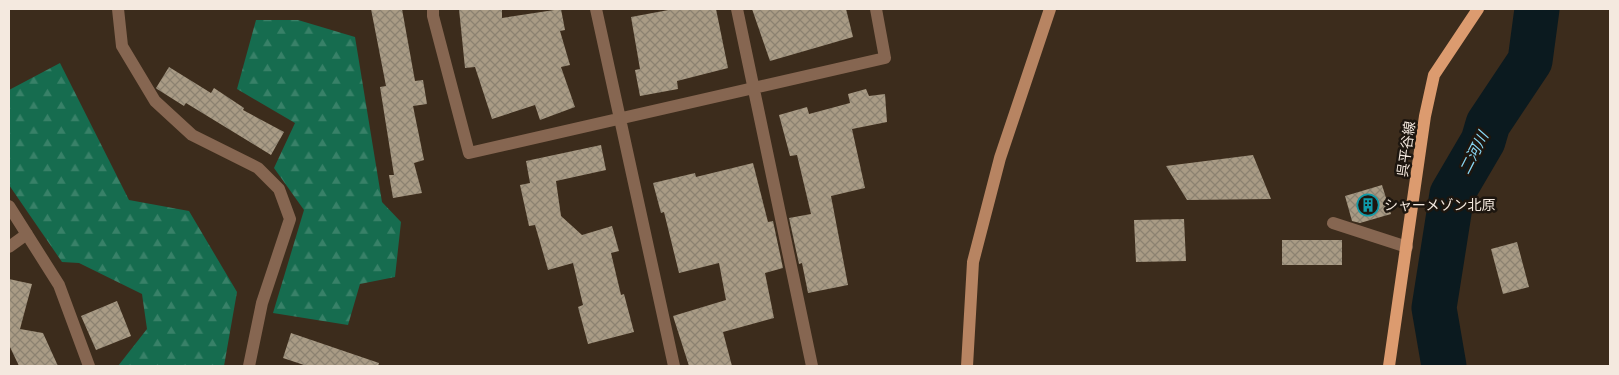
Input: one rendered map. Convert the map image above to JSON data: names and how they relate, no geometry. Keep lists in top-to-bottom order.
{
  "streets": {
    "main road": ["呉平谷線"]
  },
  "water": ["二河川"],
  "places": {
    "building": ["シャーメゾン北原"]
  }
}
